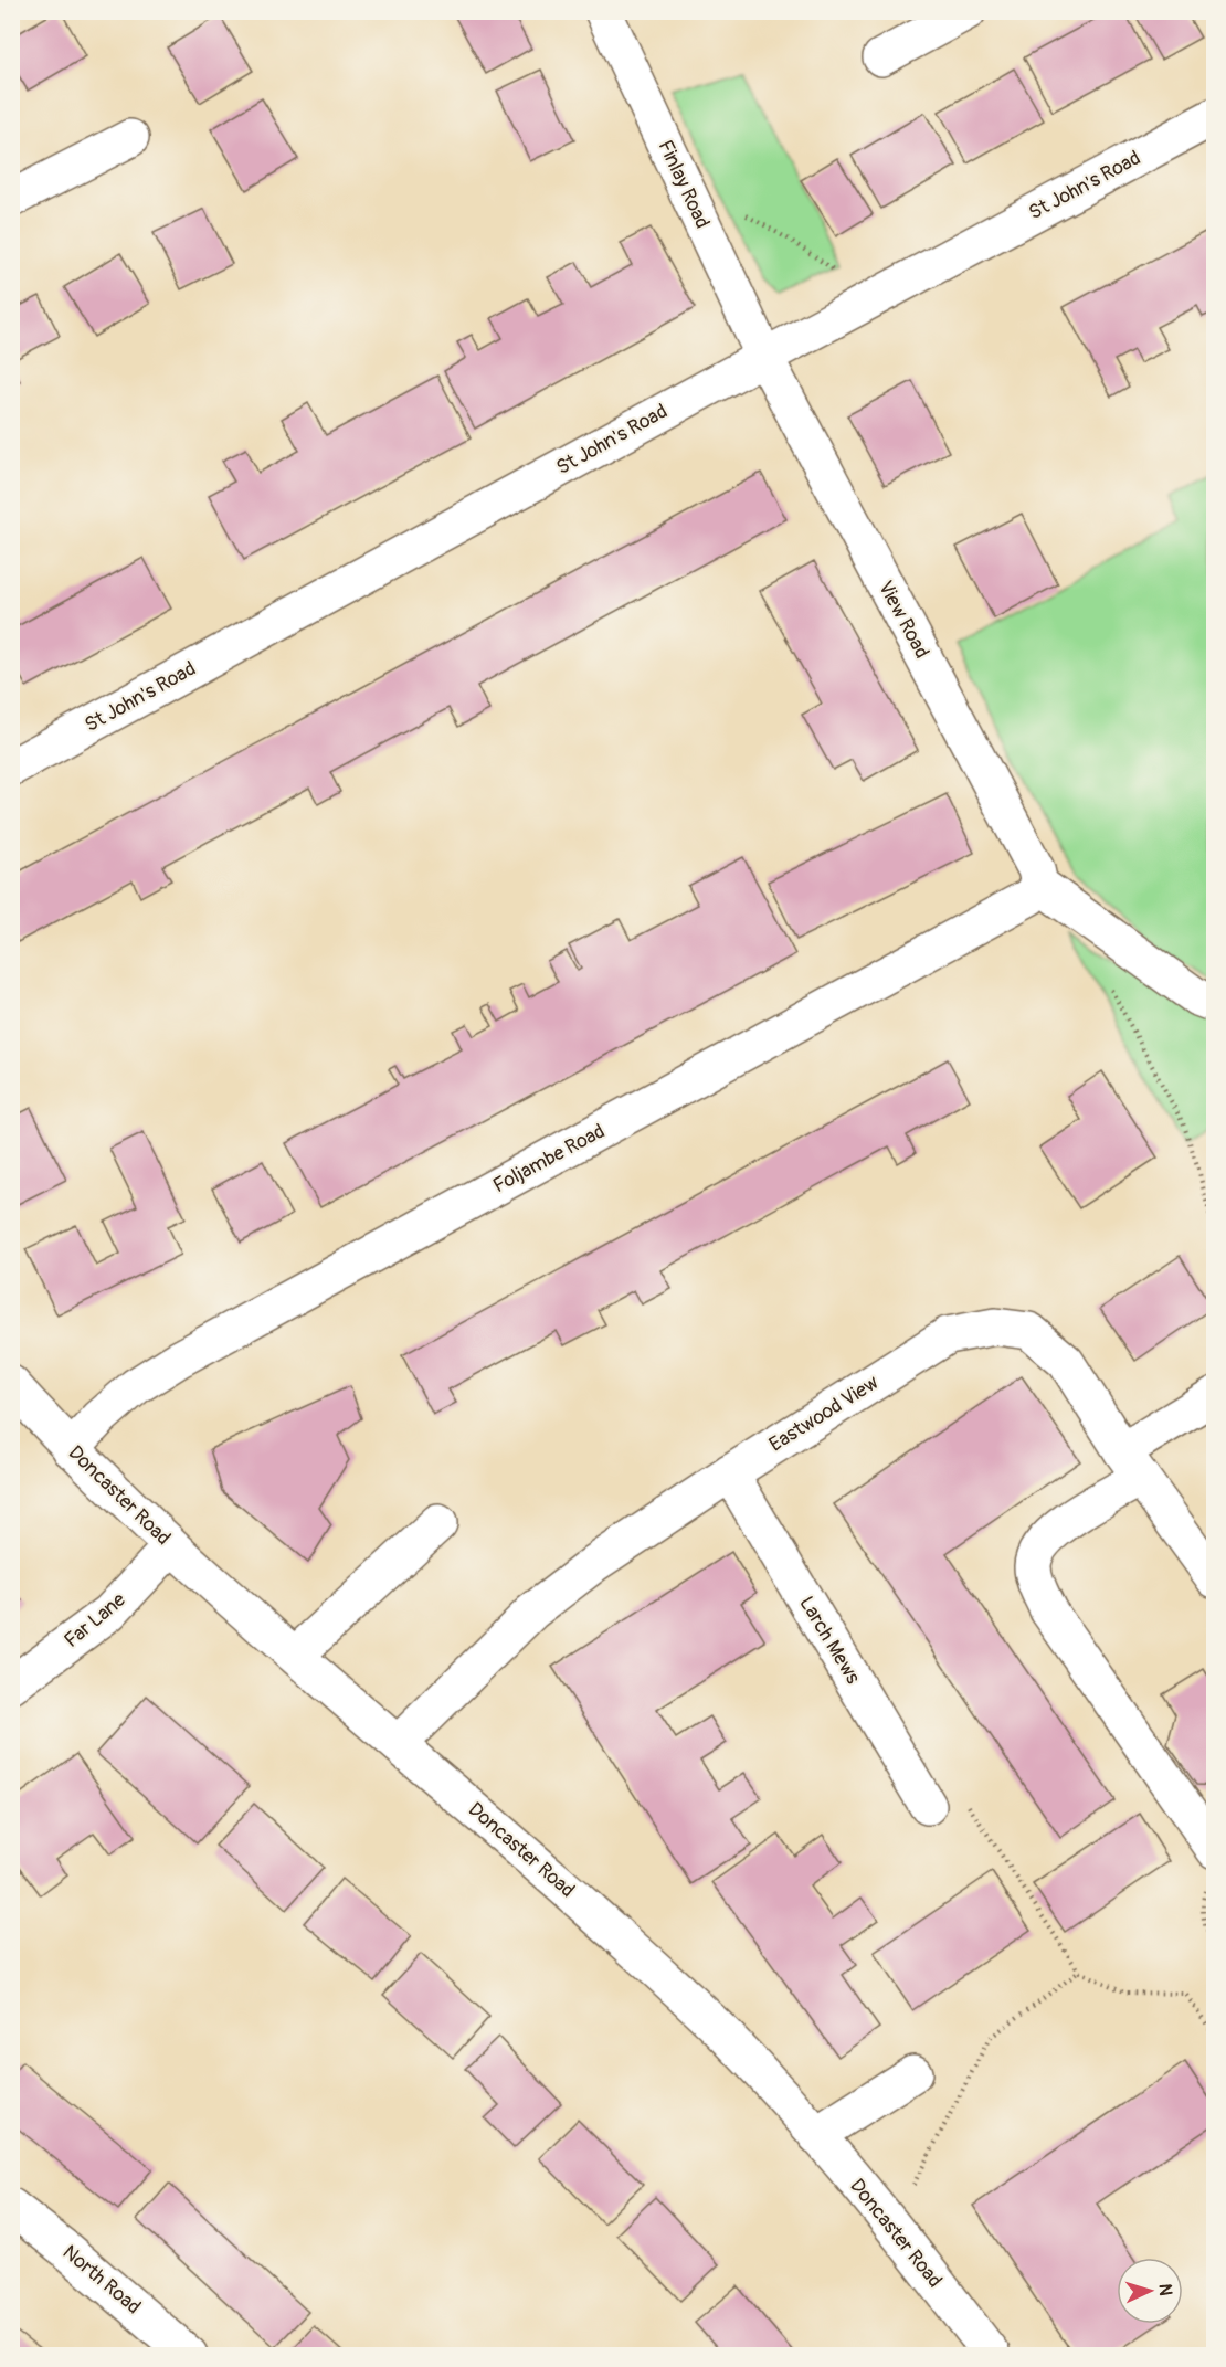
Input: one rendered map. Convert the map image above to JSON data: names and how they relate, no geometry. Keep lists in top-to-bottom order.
{
  "streets": {
    "street": [
      "Finlay Road",
      "St John's Road",
      "View Road",
      "Foljambe Road",
      "Eastwood View",
      "Doncaster Road",
      "Far Lane",
      "Larch Mews",
      "North Road"
    ]
  },
  "crossings": [
    ["Finlay Road", "St John's Road"],
    ["Finlay Road", "View Road"],
    ["St John's Road", "View Road"],
    ["View Road", "Foljambe Road"],
    ["Foljambe Road", "Doncaster Road"],
    ["Eastwood View", "Doncaster Road"],
    ["Eastwood View", "Larch Mews"],
    ["Doncaster Road", "Far Lane"]
  ],
  "north": "right"
}
